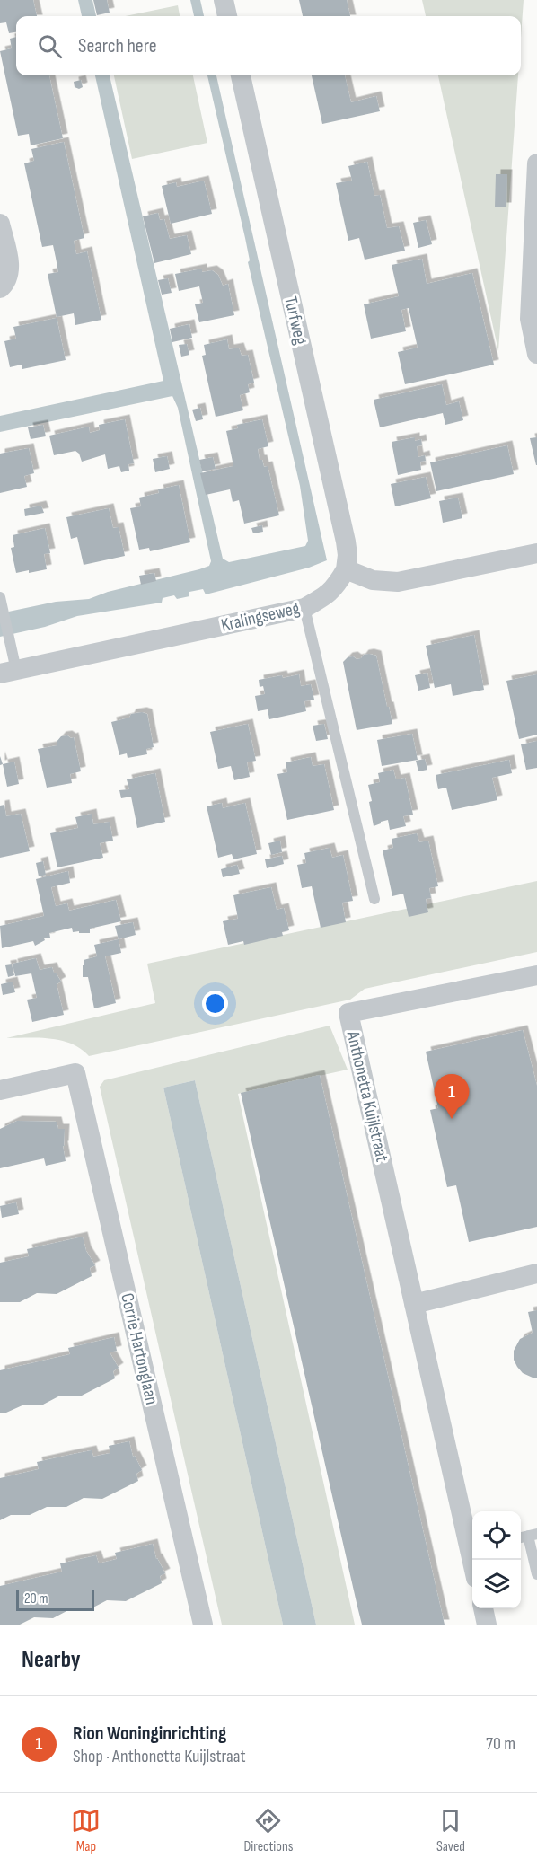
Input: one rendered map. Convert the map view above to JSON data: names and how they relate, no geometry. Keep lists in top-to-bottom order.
{
  "streets": {
    "street": [
      "Turfweg",
      "Kralingseweg",
      "Anthonetta Kuijlstraat",
      "Corrie Hartonglaan"
    ]
  },
  "crossings": [
    ["Turfweg", "Kralingseweg"]
  ],
  "scale_bar": "20 m",
  "page": {
    "search": "Search here",
    "pins": "1",
    "scale": "20 m",
    "heading": "Nearby",
    "list": [
      {
        "mark": "1",
        "name": "Rion Woninginrichting",
        "note": "Shop · Anthonetta Kuijlstraat",
        "value": "70 m"
      }
    ],
    "nav": ["Map", "Directions", "Saved"]
  }
}
